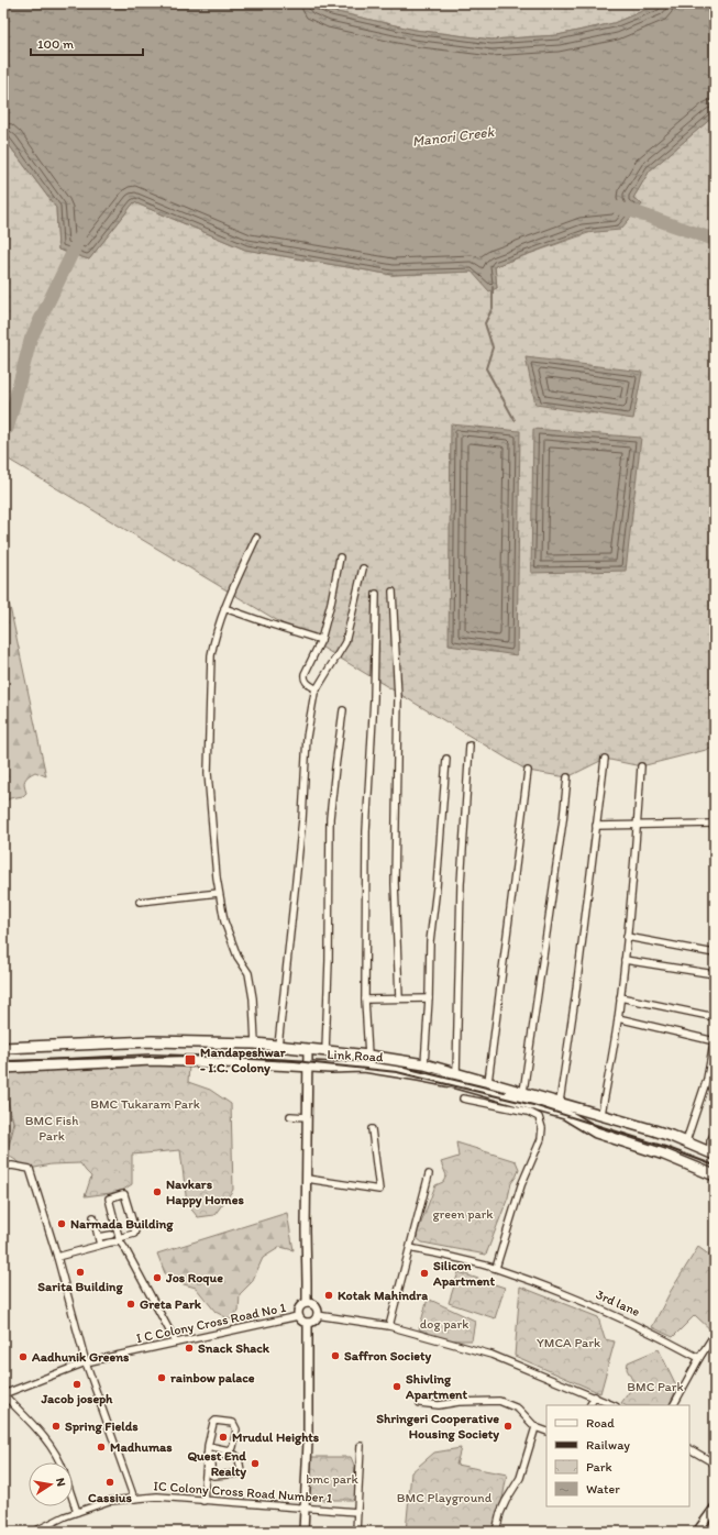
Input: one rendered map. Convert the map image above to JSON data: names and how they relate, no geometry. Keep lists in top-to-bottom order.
{
  "streets": {
    "main road": ["Link Road"],
    "street": ["3rd lane", "I C Colony Cross Road No 1", "IC Colony Cross Road Number 1"]
  },
  "water": ["Manori Creek"],
  "parks": [
    "BMC Tukaram Park",
    "BMC Fish Park",
    "green park",
    "dog park",
    "YMCA Park",
    "BMC Park",
    "bmc park",
    "BMC Playground"
  ],
  "places": {
    "transit": ["Mandapeshwar - I.C. Colony"],
    "other": [
      "Navkars Happy Homes",
      "Narmada Building",
      "Sarita Building",
      "Silicon Apartment",
      "Jos Roque",
      "Kotak Mahindra",
      "Greta Park",
      "Snack Shack",
      "Saffron Society",
      "Aadhunik Greens",
      "rainbow palace",
      "Jacob joseph",
      "Shivling Apartment",
      "Spring Fields",
      "Shringeri Cooperative Housing Society",
      "Mrudul Heights",
      "Madhumas",
      "Quest End Realty",
      "Cassius"
    ]
  },
  "legend": [
    "Road",
    "Railway",
    "Park",
    "Water"
  ],
  "scale_bar": "100 m",
  "north": "right"
}
